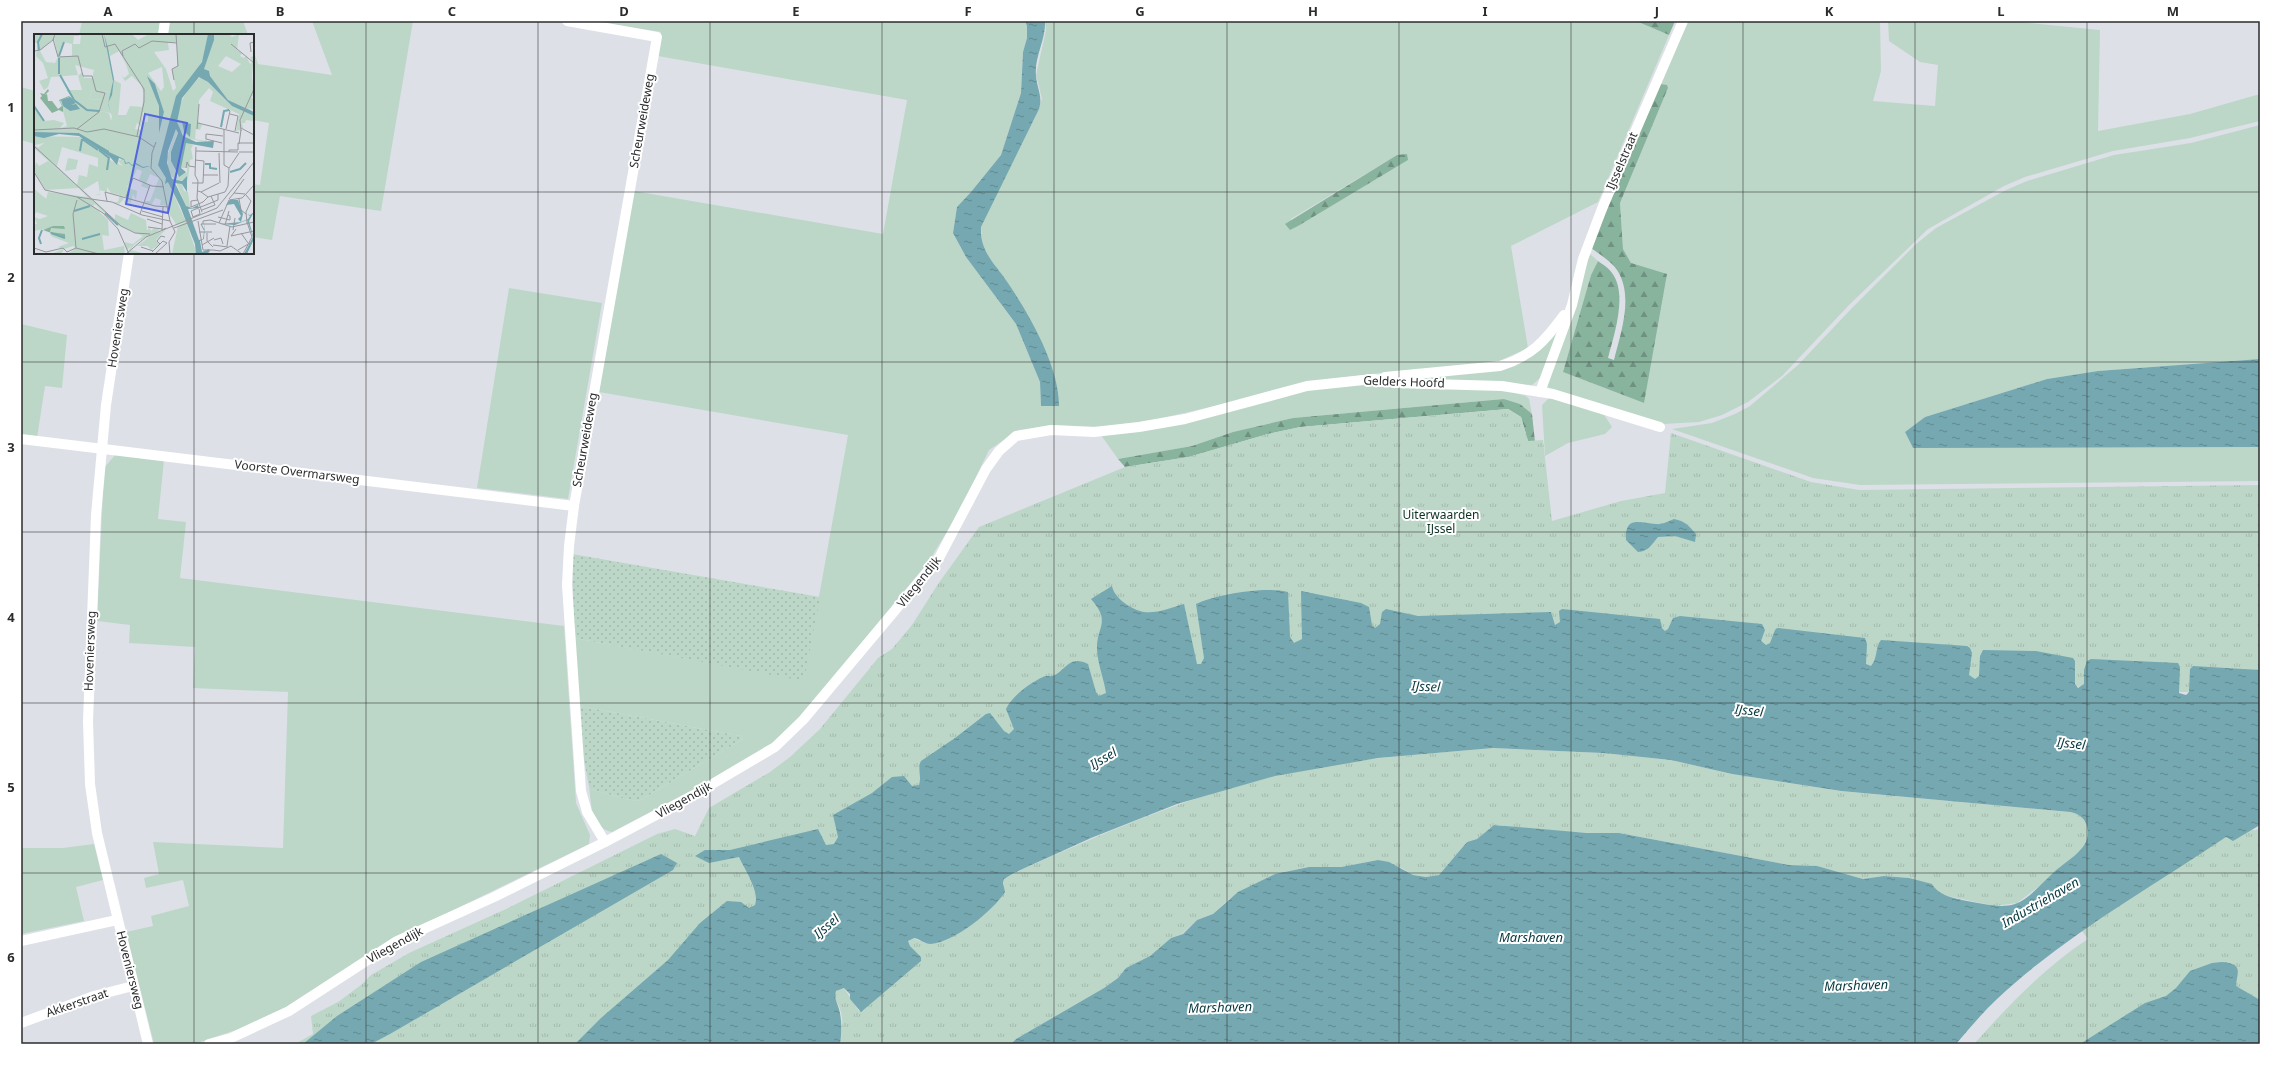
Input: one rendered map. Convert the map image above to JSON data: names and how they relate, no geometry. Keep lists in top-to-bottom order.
{
  "streets": {
    "street": [
      "Scheurweideweg",
      "IJsselstraat",
      "Hoveniersweg",
      "Gelders Hoofd",
      "Voorste Overmarsweg",
      "Vliegendijk",
      "Akkerstraat"
    ]
  },
  "crossings": [
    ["Scheurweideweg", "Voorste Overmarsweg"],
    ["Scheurweideweg", "Vliegendijk"],
    ["IJsselstraat", "Gelders Hoofd"],
    ["Hoveniersweg", "Voorste Overmarsweg"],
    ["Hoveniersweg", "Akkerstraat"],
    ["Gelders Hoofd", "Vliegendijk"]
  ],
  "water": ["IJssel", "Industriehaven", "Marshaven"],
  "parks": ["Uiterwaarden IJssel"],
  "grid": {
    "columns": [
      "A",
      "B",
      "C",
      "D",
      "E",
      "F",
      "G",
      "H",
      "I",
      "J",
      "K",
      "L",
      "M"
    ],
    "rows": [
      "1",
      "2",
      "3",
      "4",
      "5",
      "6"
    ]
  }
}
